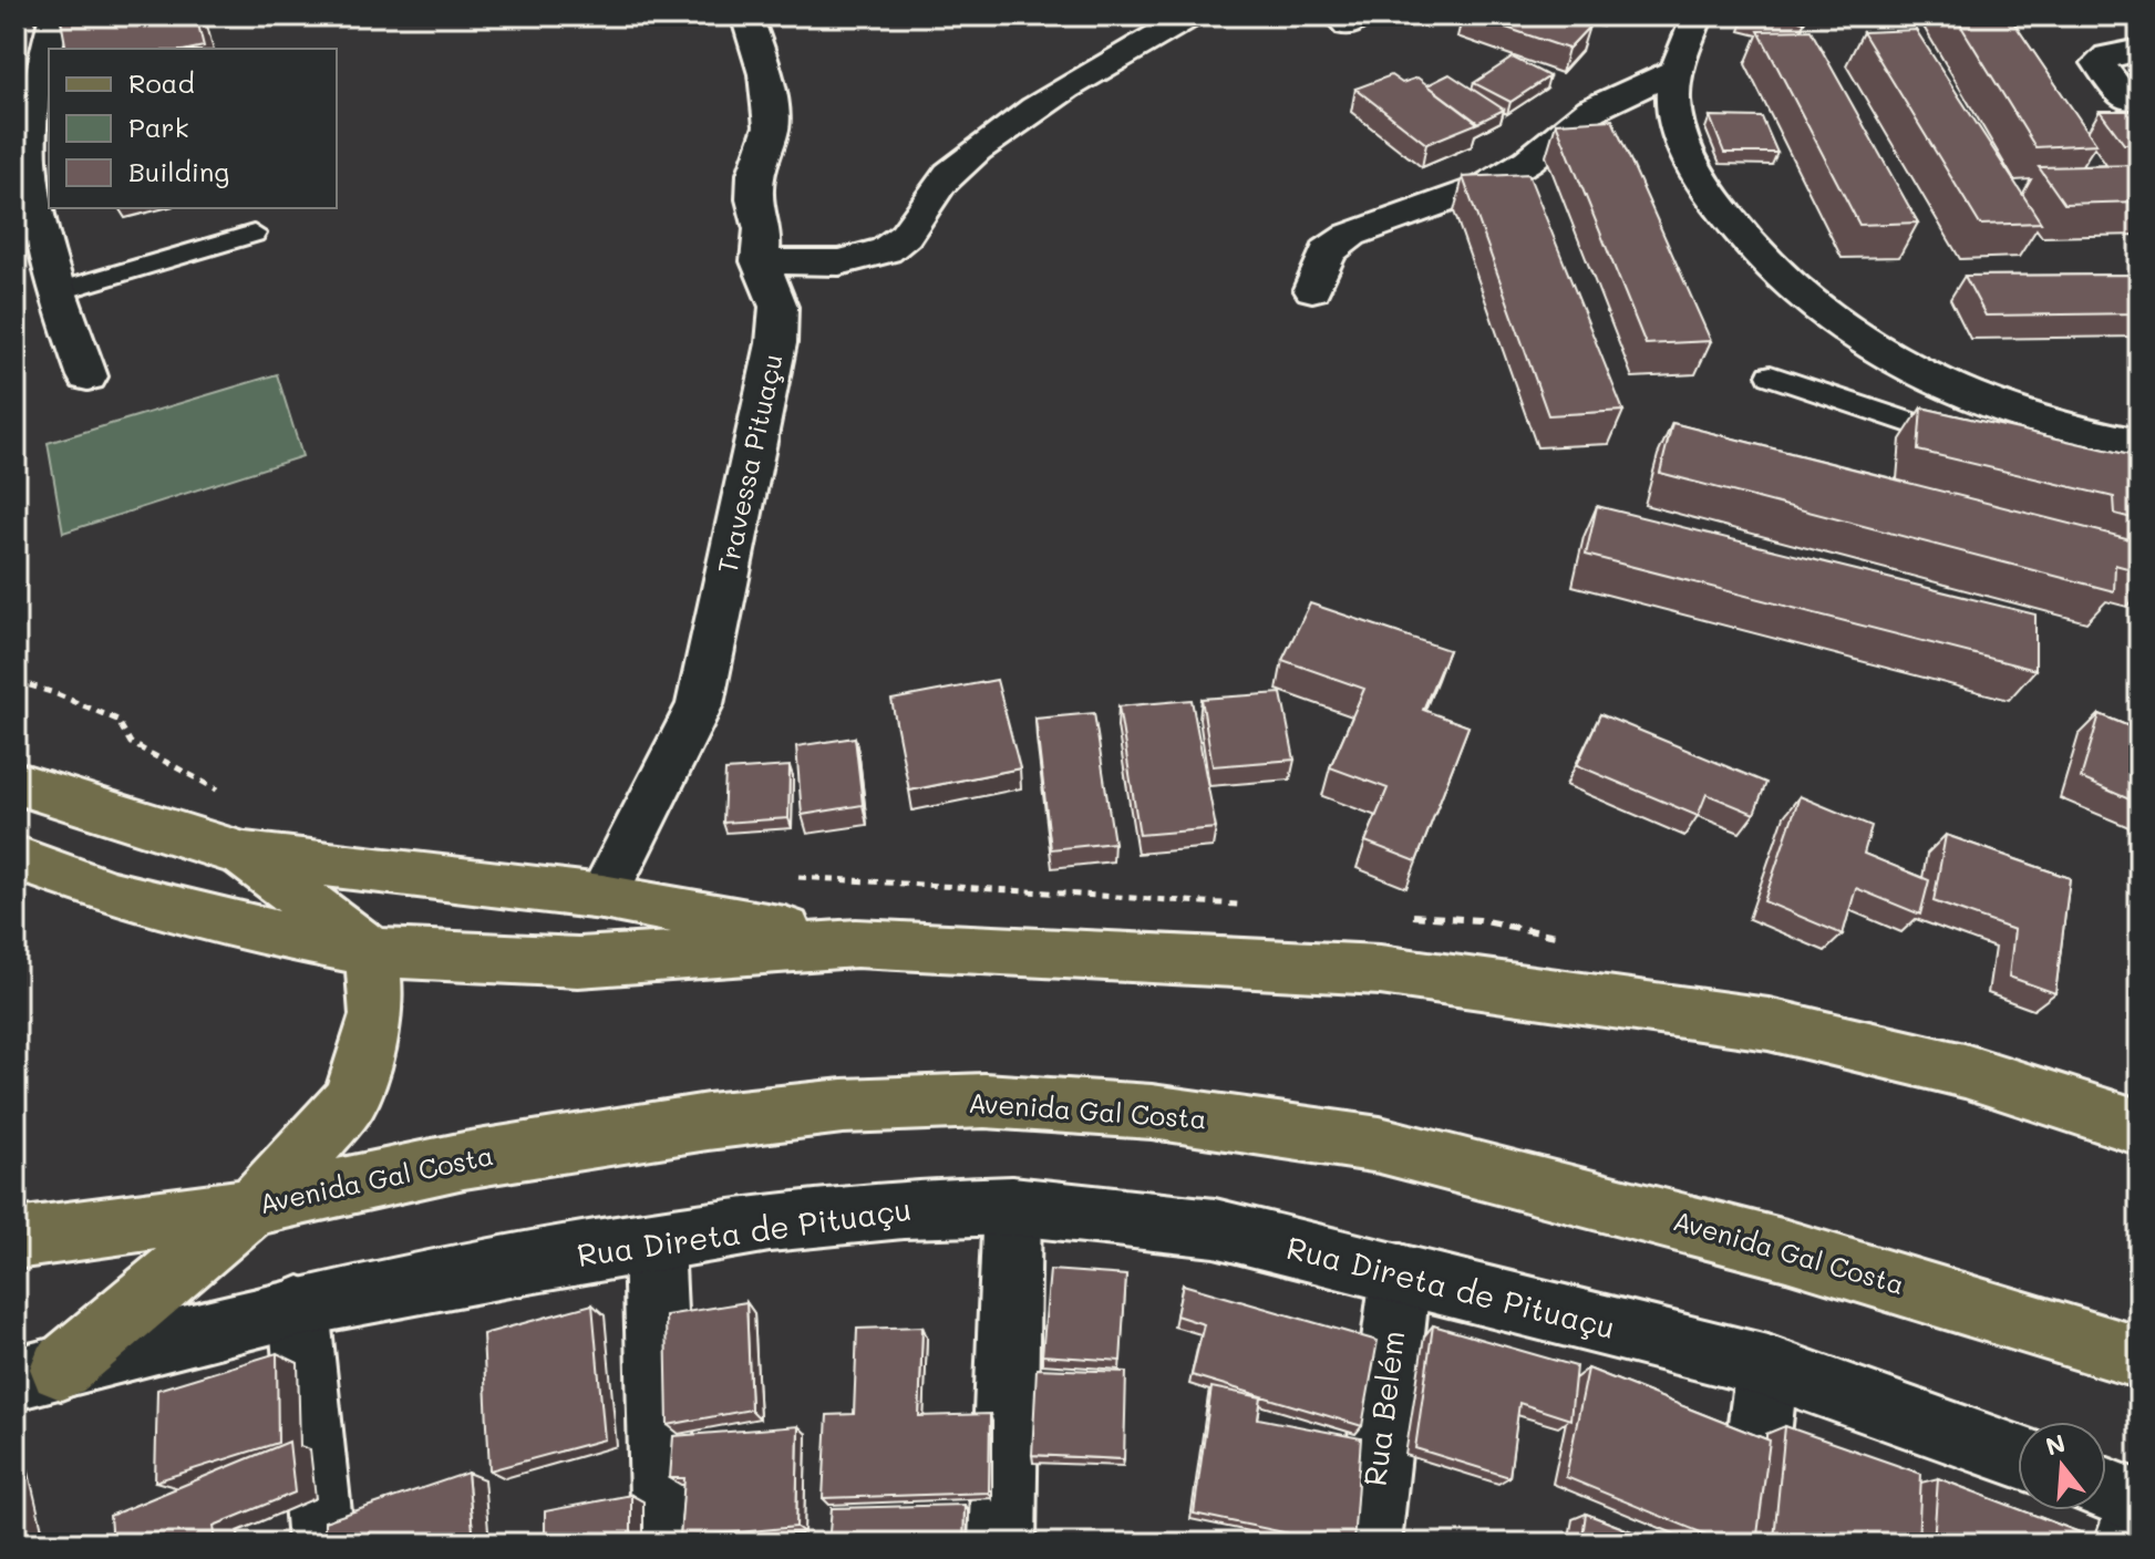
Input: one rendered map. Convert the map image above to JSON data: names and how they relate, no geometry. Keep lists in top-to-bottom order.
{
  "streets": {
    "main road": ["Avenida Gal Costa"],
    "street": ["Travessa Pituaçu", "Rua Direta de Pituaçu", "Rua Belém"]
  },
  "crossings": [
    ["Rua Direta de Pituaçu", "Rua Belém"]
  ],
  "legend": ["Road", "Park", "Building"],
  "north": "top"
}
